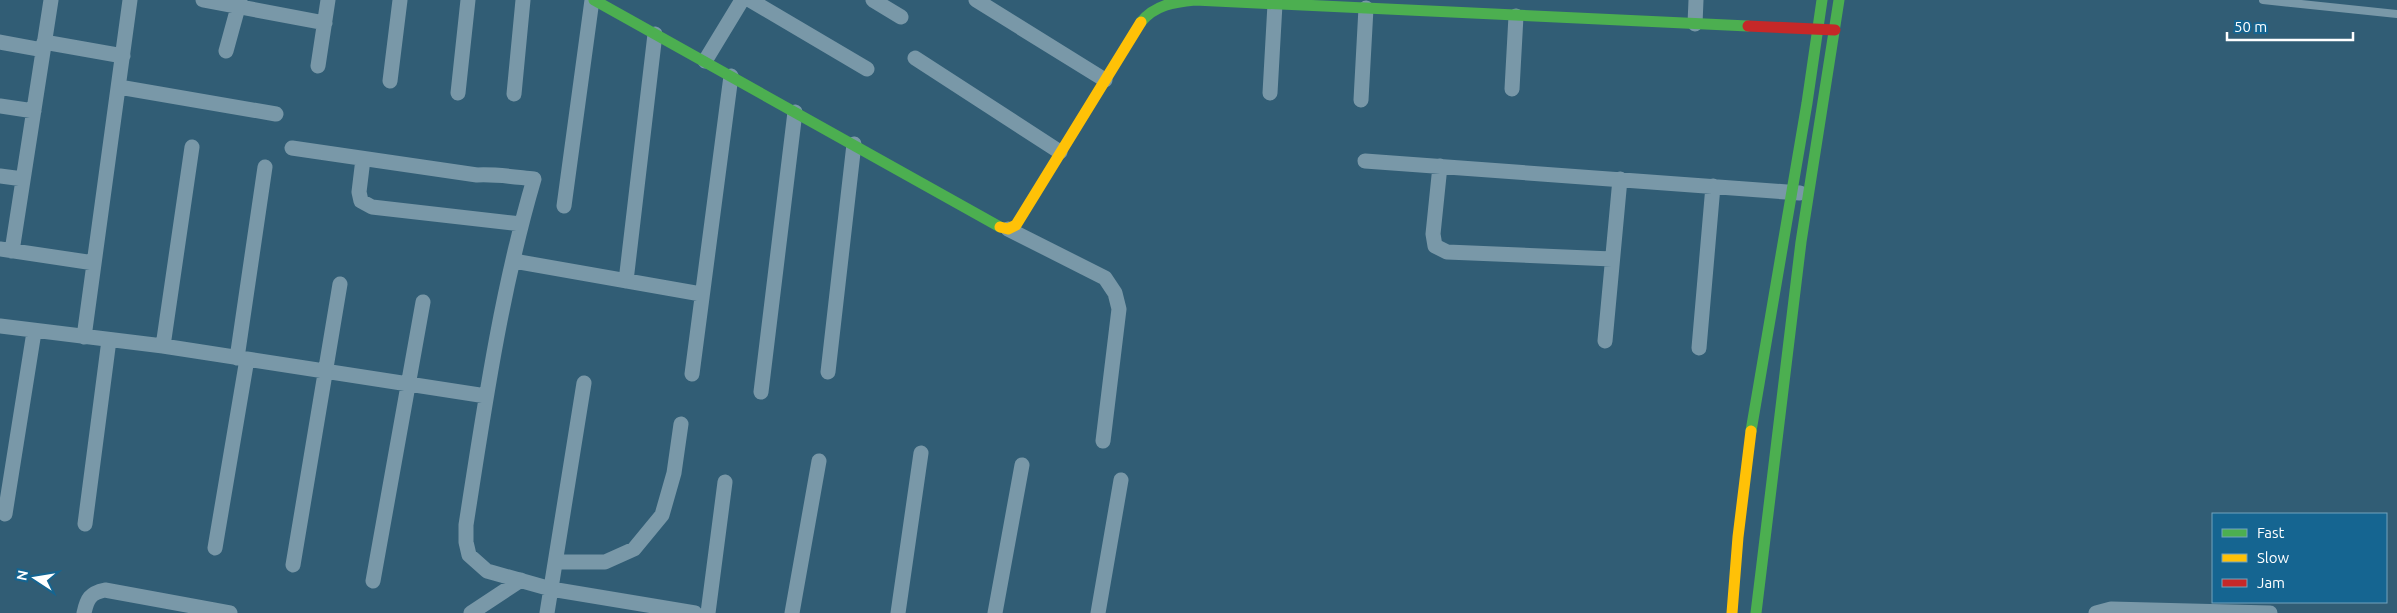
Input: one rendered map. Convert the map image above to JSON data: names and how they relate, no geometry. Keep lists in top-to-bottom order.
{
  "legend": ["Fast", "Slow", "Jam"],
  "scale_bar": "50 m",
  "north": "left"
}
